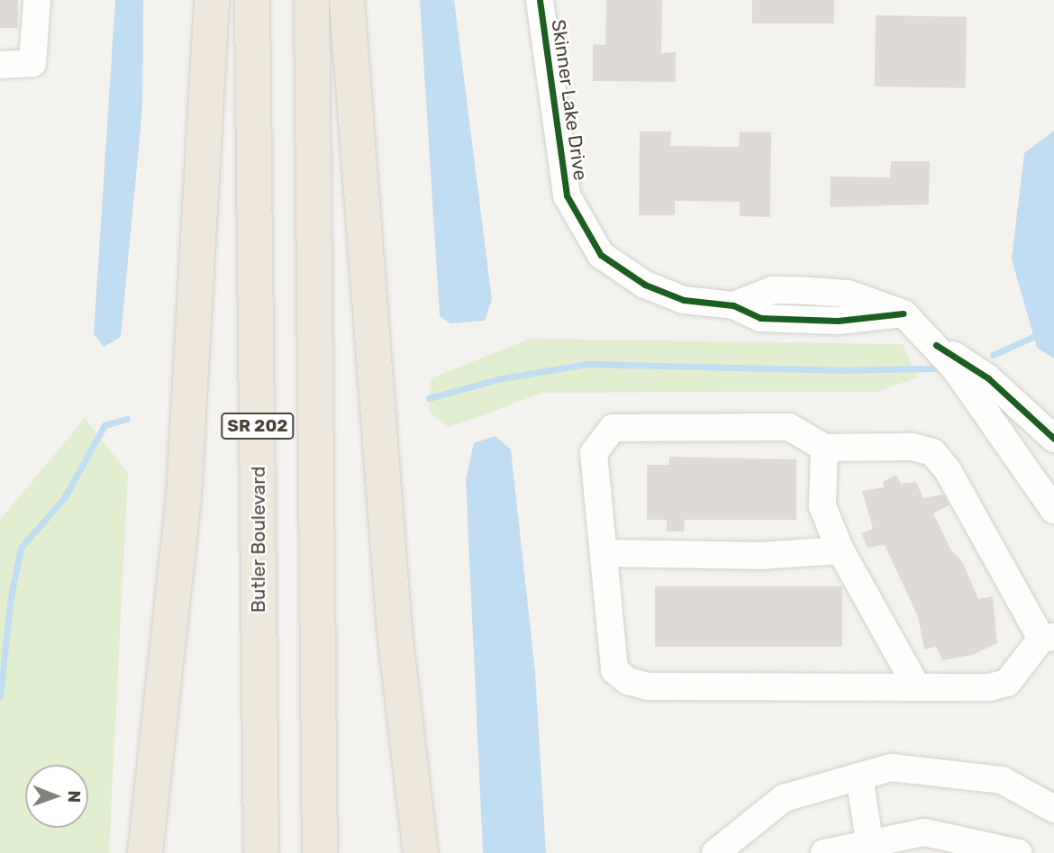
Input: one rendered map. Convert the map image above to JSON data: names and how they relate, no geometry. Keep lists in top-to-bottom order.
{
  "streets": {
    "highway": ["SR 202", "Butler Boulevard"],
    "street": ["Skinner Lake Drive"]
  },
  "north": "right"
}
